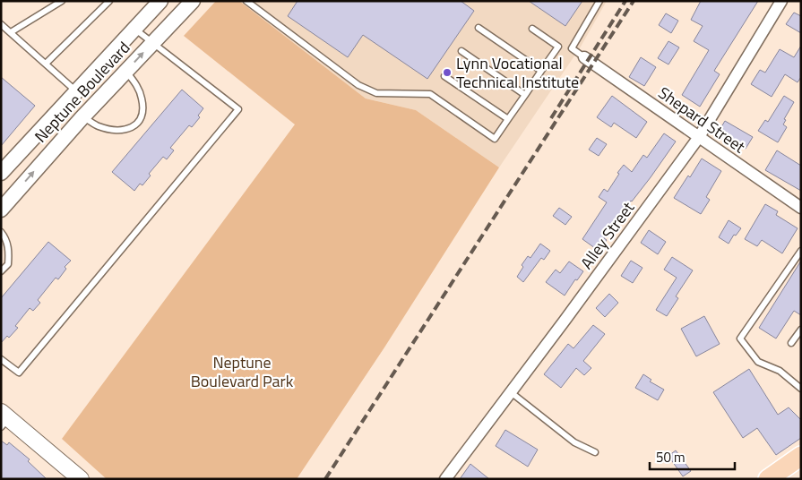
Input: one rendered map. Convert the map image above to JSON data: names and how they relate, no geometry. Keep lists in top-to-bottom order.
{
  "streets": {
    "street": ["Neptune Boulevard", "Shepard Street", "Alley Street"]
  },
  "crossings": [
    ["Shepard Street", "Alley Street"]
  ],
  "parks": ["Neptune Boulevard Park"],
  "places": ["Lynn Vocational Technical Institute"],
  "scale_bar": "50 m"
}
